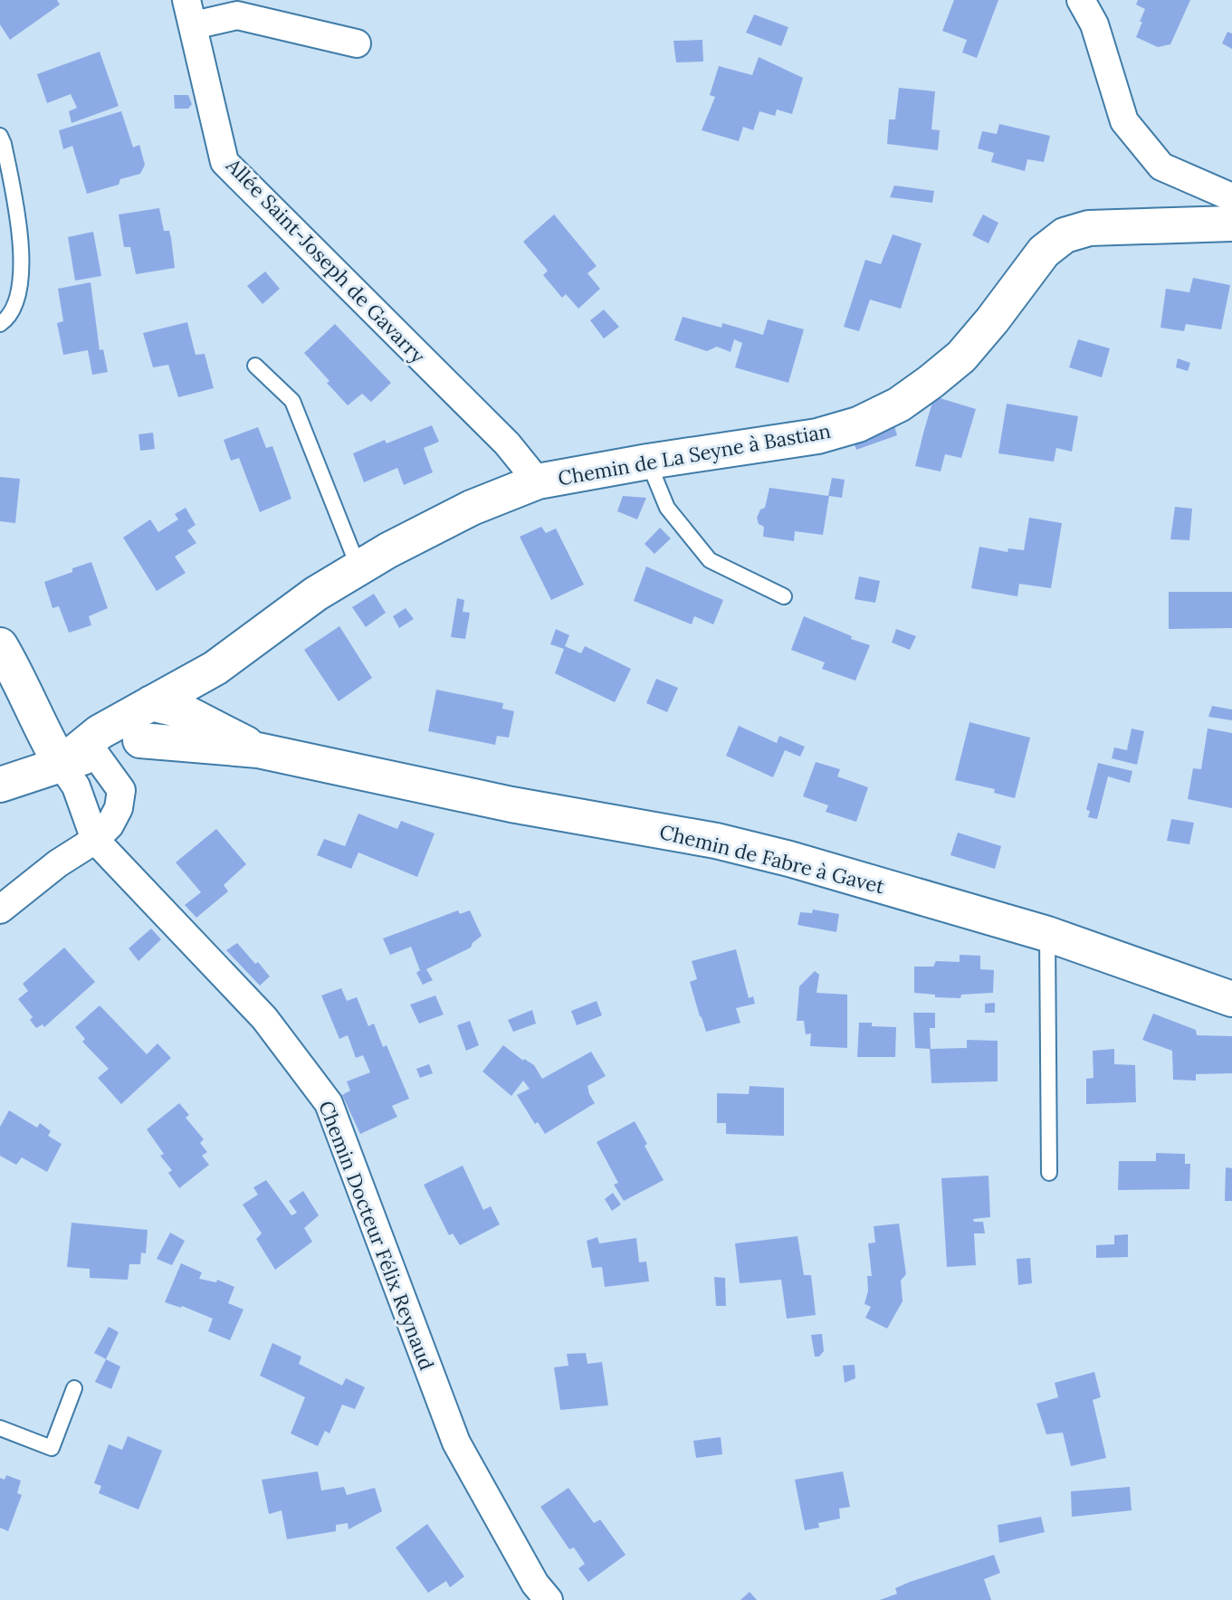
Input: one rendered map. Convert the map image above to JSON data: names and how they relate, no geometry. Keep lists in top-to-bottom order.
{
  "streets": {
    "street": [
      "Allée Saint-Joseph de Gavarry",
      "Chemin de La Seyne à Bastian",
      "Chemin de Fabre à Gavet",
      "Chemin Docteur Félix Reynaud"
    ]
  },
  "crossings": [
    ["Allée Saint-Joseph de Gavarry", "Chemin de La Seyne à Bastian"],
    ["Chemin de La Seyne à Bastian", "Chemin de Fabre à Gavet"]
  ]
}
